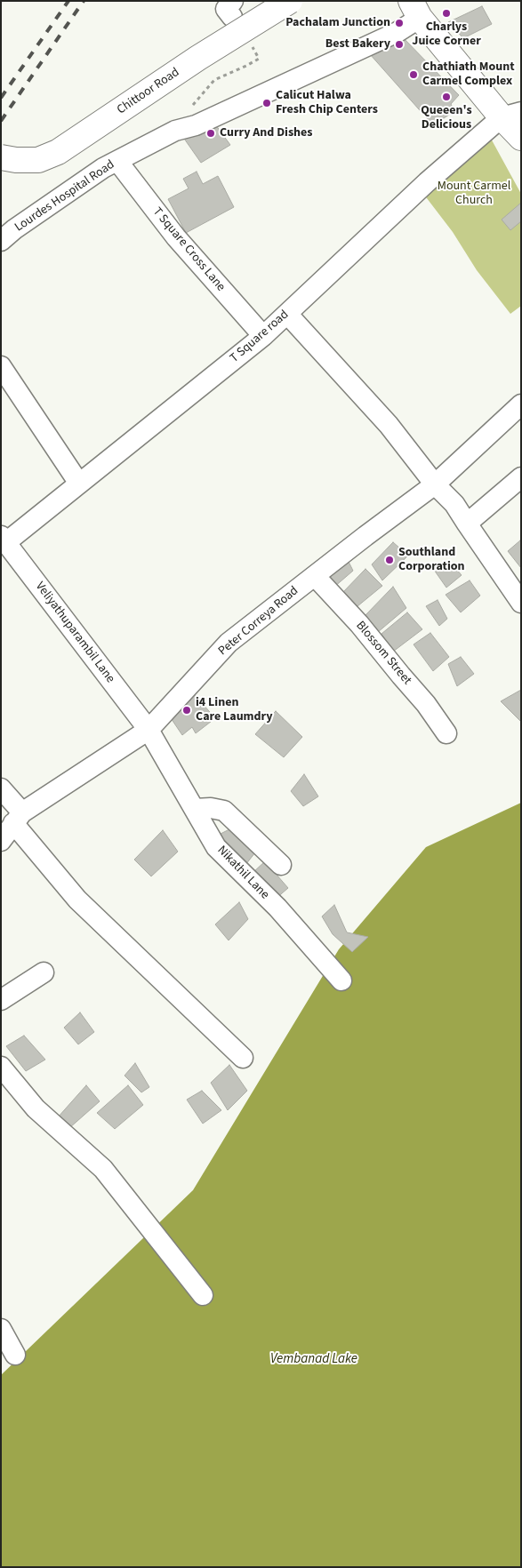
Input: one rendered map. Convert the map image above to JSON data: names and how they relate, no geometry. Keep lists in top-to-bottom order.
{
  "streets": {
    "main road": ["Chittoor Road"],
    "street": [
      "Lourdes Hospital Road",
      "T Square Cross Lane",
      "T Square road",
      "Peter Correya Road",
      "Veliyathuparambil Lane",
      "Blossom Street",
      "Nikathil Lane"
    ]
  },
  "crossings": [
    ["Lourdes Hospital Road", "T Square Cross Lane"],
    ["T Square Cross Lane", "T Square road"],
    ["T Square road", "Veliyathuparambil Lane"],
    ["Peter Correya Road", "Veliyathuparambil Lane"],
    ["Peter Correya Road", "Blossom Street"],
    ["Peter Correya Road", "Nikathil Lane"],
    ["Veliyathuparambil Lane", "Nikathil Lane"]
  ],
  "water": ["Vembanad Lake"],
  "parks": ["Mount Carmel Church"],
  "places": [
    "Charlys Juice Corner",
    "Pachalam Junction",
    "Best Bakery",
    "Chathiath Mount Carmel Complex",
    "Queeen's Delicious",
    "Calicut Halwa Fresh Chip Centers",
    "Curry And Dishes",
    "Southland Corporation",
    "i4 Linen Care Laumdry"
  ]
}
